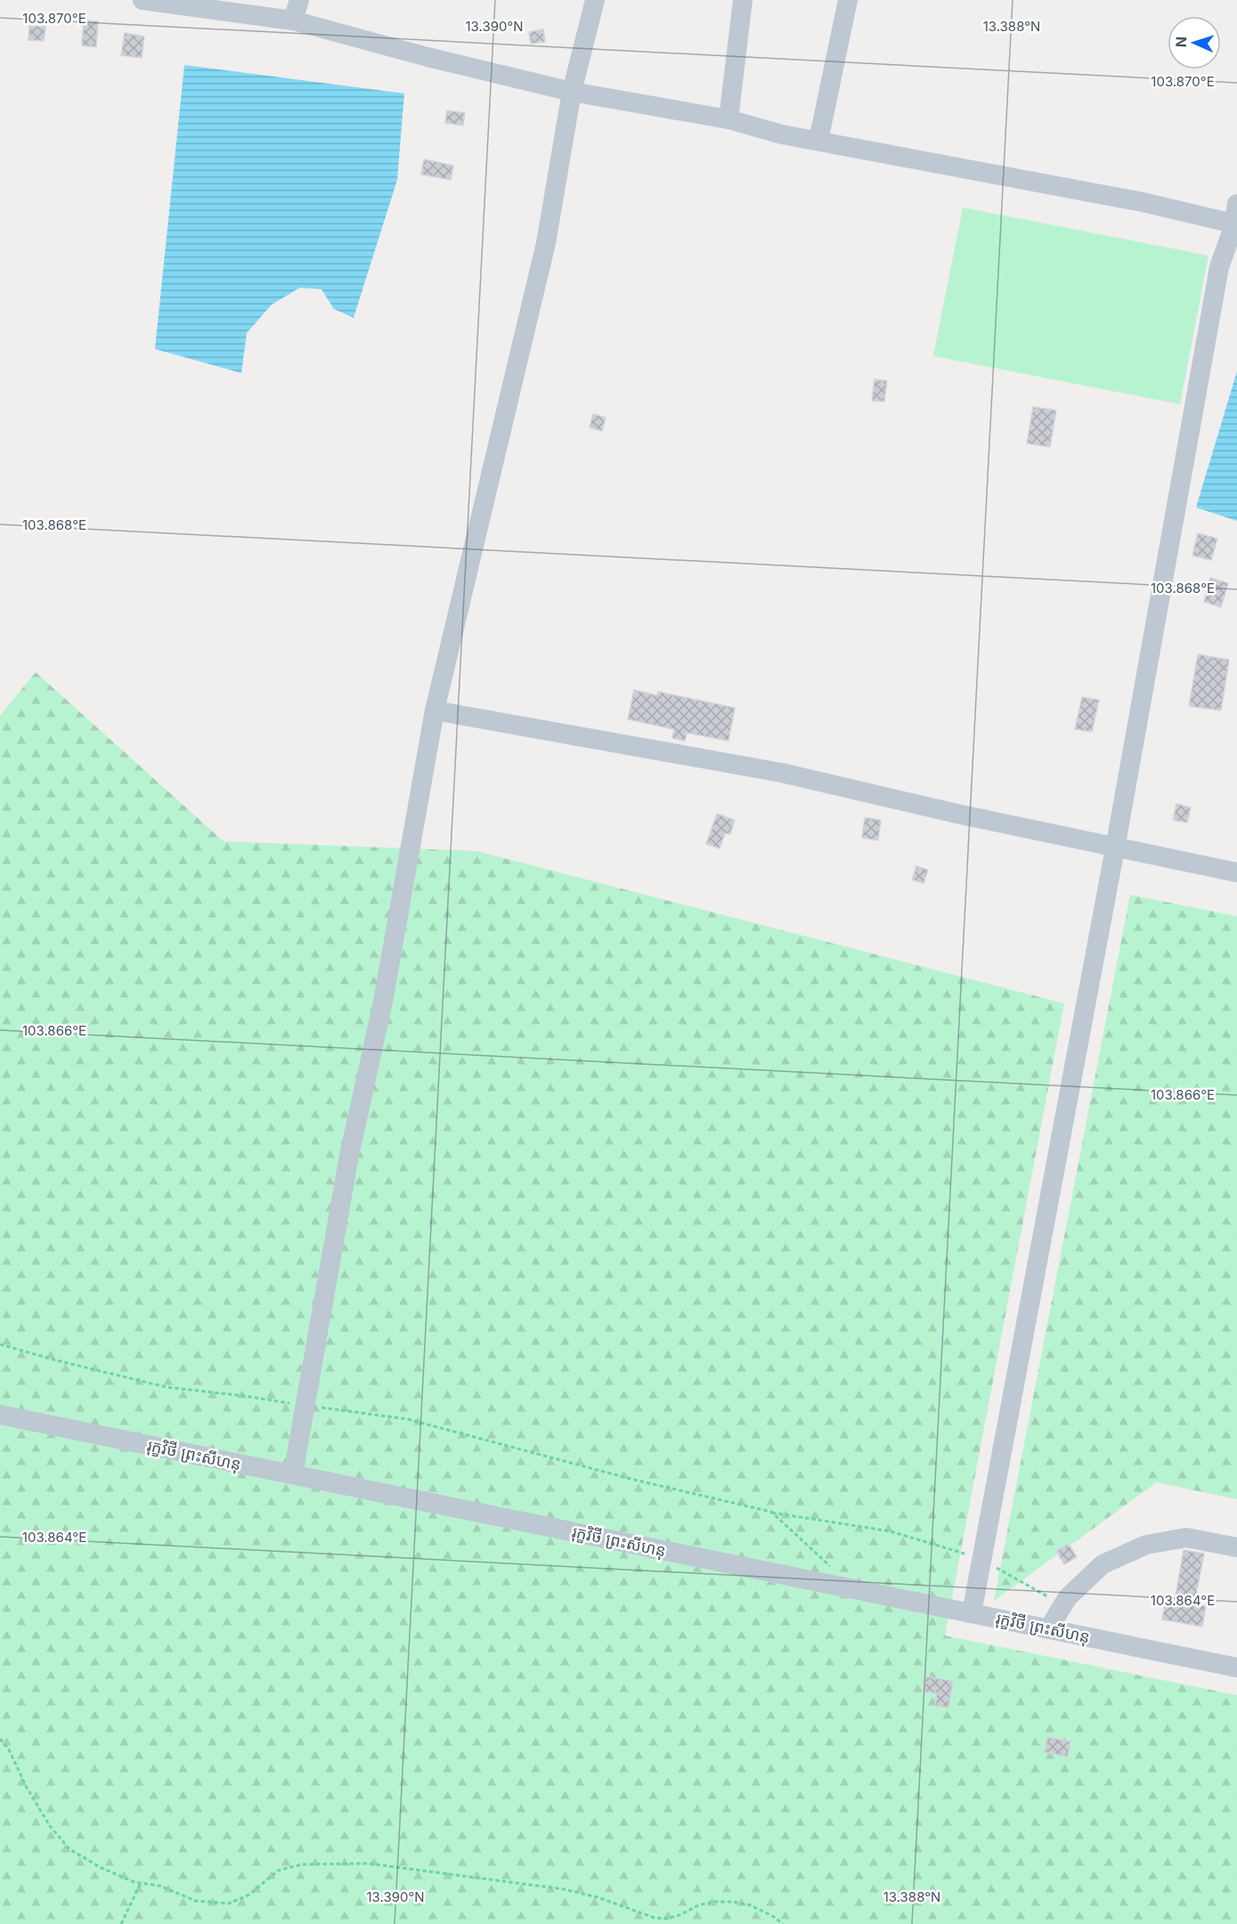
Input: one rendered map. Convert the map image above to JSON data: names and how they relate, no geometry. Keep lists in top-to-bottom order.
{
  "streets": {
    "street": ["រុក្ខវិថី ព្រះសីហនុ"]
  },
  "north": "left",
  "coordinates": [
    "103.870°E",
    "13.390°N",
    "13.388°N",
    "103.868°E",
    "103.866°E",
    "103.864°E"
  ]
}
